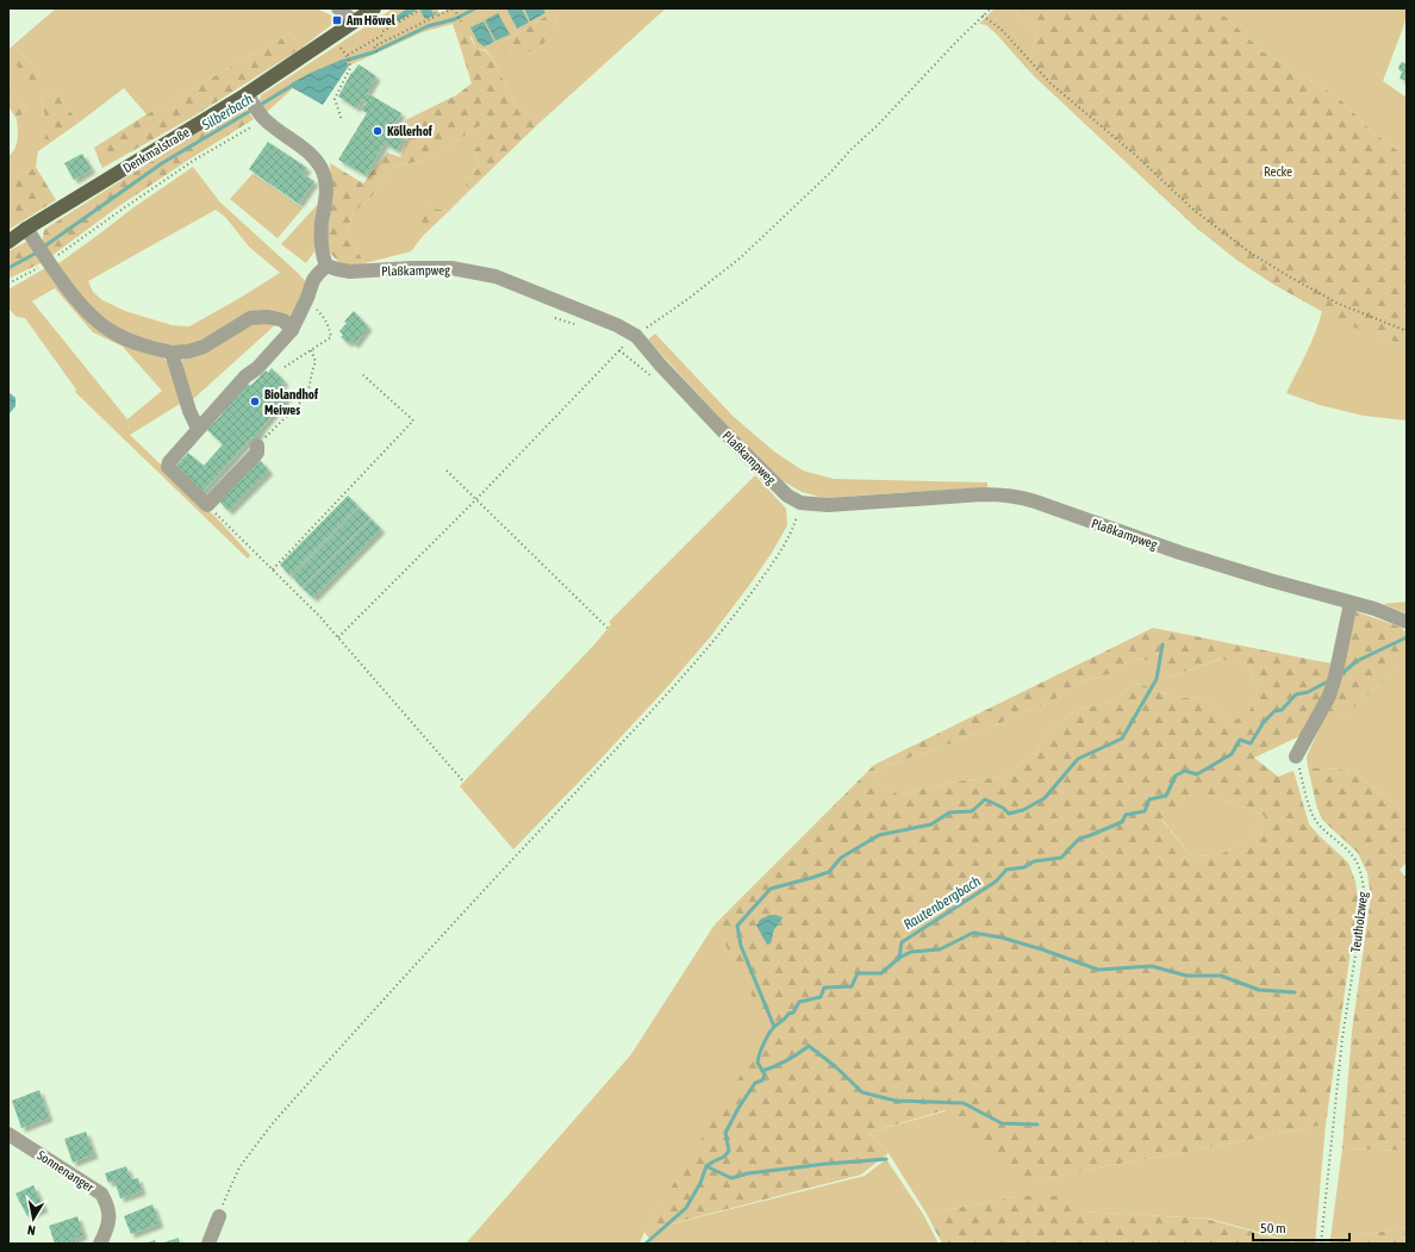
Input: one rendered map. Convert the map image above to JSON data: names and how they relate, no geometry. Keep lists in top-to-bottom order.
{
  "streets": {
    "main road": ["Denkmalstraße"],
    "street": ["Plaßkampweg", "Sonnenanger"],
    "path": ["Teutholzweg"]
  },
  "water": ["Silberbach", "Rautenbergbach"],
  "parks": ["Recke"],
  "places": {
    "transit": ["Am Höwel"],
    "other": ["Köllerhof", "Biolandhof Meiwes"]
  },
  "scale_bar": "50 m",
  "north": "bottom"
}
